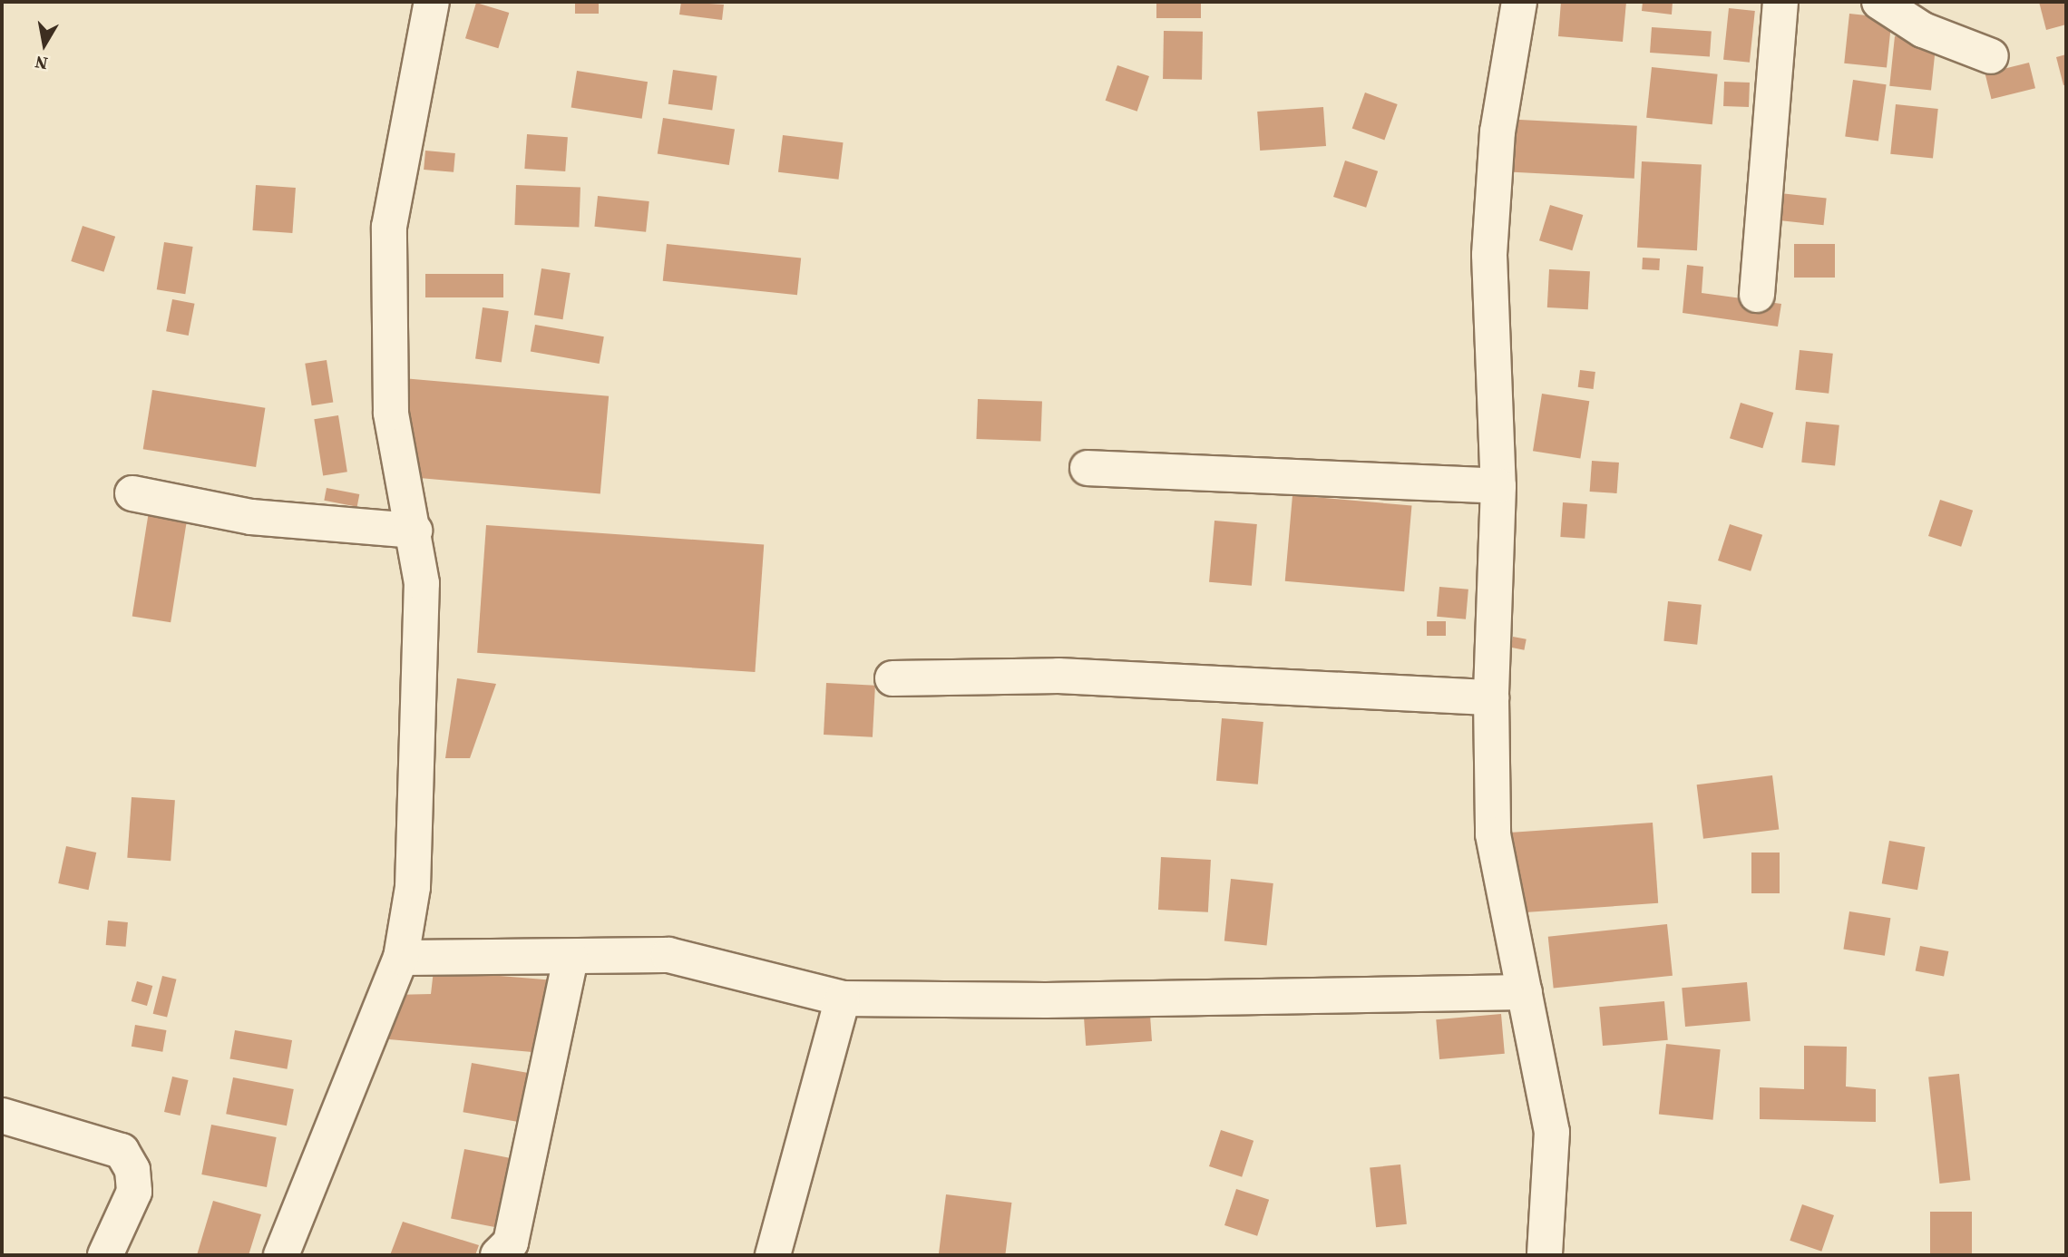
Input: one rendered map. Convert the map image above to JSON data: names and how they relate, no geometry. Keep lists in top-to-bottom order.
{
  "north": "bottom"
}
